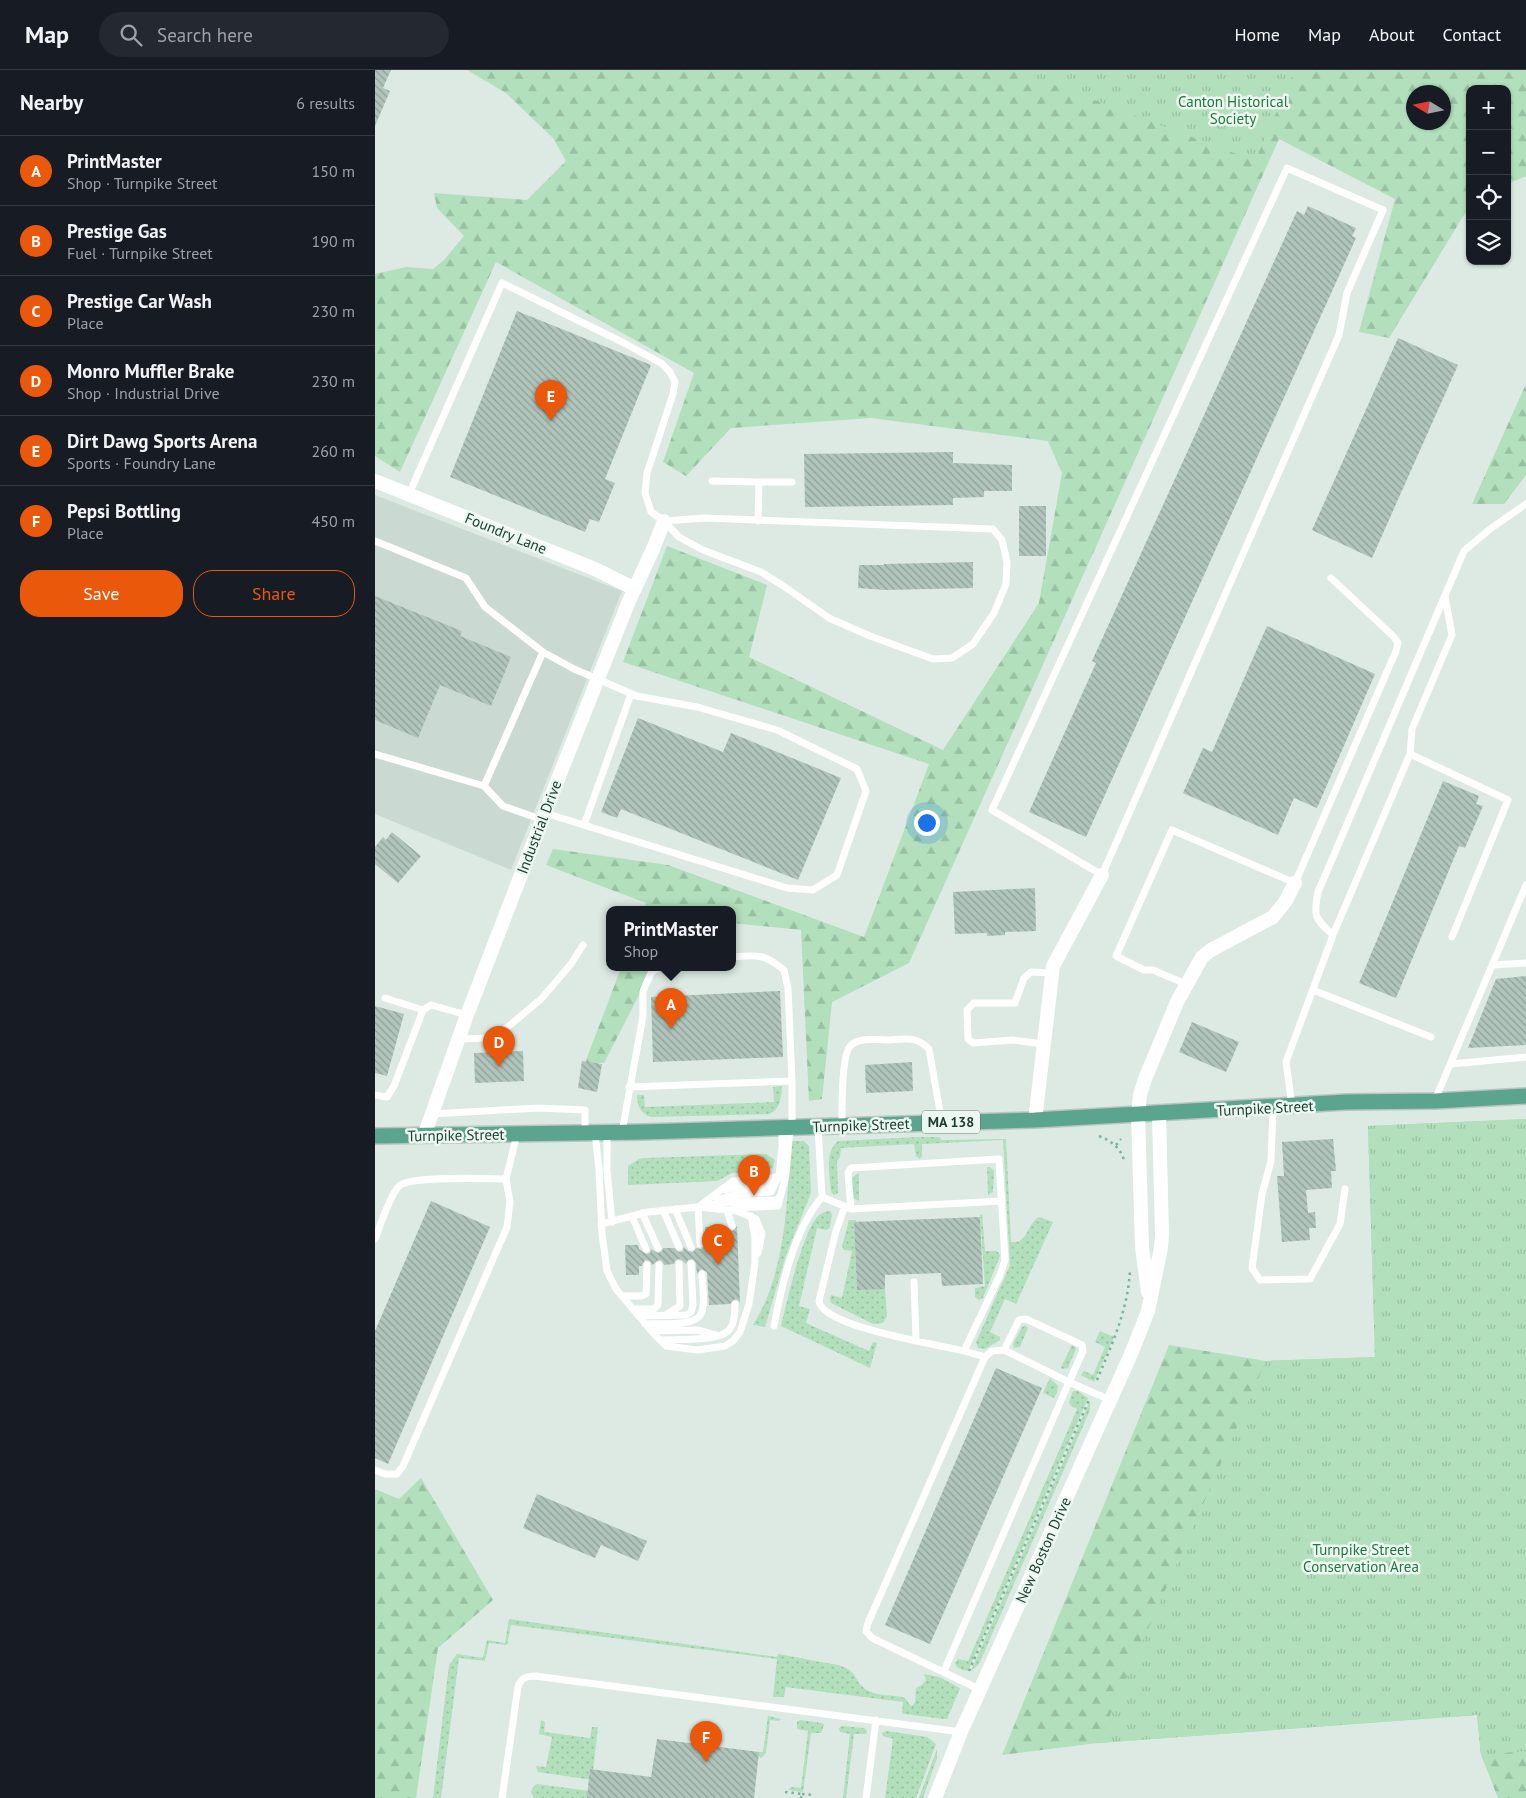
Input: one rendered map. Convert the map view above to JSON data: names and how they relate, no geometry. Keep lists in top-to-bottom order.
{
  "streets": {
    "main road": ["Turnpike Street", "MA 138"],
    "street": ["Foundry Lane", "Industrial Drive", "New Boston Drive"]
  },
  "crossings": [
    ["Foundry Lane", "Industrial Drive"],
    ["Industrial Drive", "Turnpike Street"],
    ["Turnpike Street", "New Boston Drive"]
  ],
  "parks": ["Canton Historical Society", "Turnpike Street Conservation Area"],
  "north": "left",
  "page": {
    "header": "Map",
    "search": "Search here",
    "nav": [
      "Home",
      "Map",
      "About",
      "Contact"
    ],
    "heading": ["Nearby", "6 results"],
    "map_buttons": ["+", "−"],
    "list": [
      {
        "mark": "A",
        "name": "PrintMaster",
        "note": "Shop · Turnpike Street",
        "value": "150 m"
      },
      {
        "mark": "B",
        "name": "Prestige Gas",
        "note": "Fuel · Turnpike Street",
        "value": "190 m"
      },
      {
        "mark": "C",
        "name": "Prestige Car Wash",
        "note": "Place",
        "value": "230 m"
      },
      {
        "mark": "D",
        "name": "Monro Muffler Brake",
        "note": "Shop · Industrial Drive",
        "value": "230 m"
      },
      {
        "mark": "E",
        "name": "Dirt Dawg Sports Arena",
        "note": "Sports · Foundry Lane",
        "value": "260 m"
      },
      {
        "mark": "F",
        "name": "Pepsi Bottling",
        "note": "Place",
        "value": "450 m"
      }
    ],
    "pins": [
      "E",
      "A",
      "D",
      "B",
      "C",
      "F"
    ],
    "buttons": ["Save", "Share"],
    "popup": ["PrintMaster", "Shop"]
  }
}
